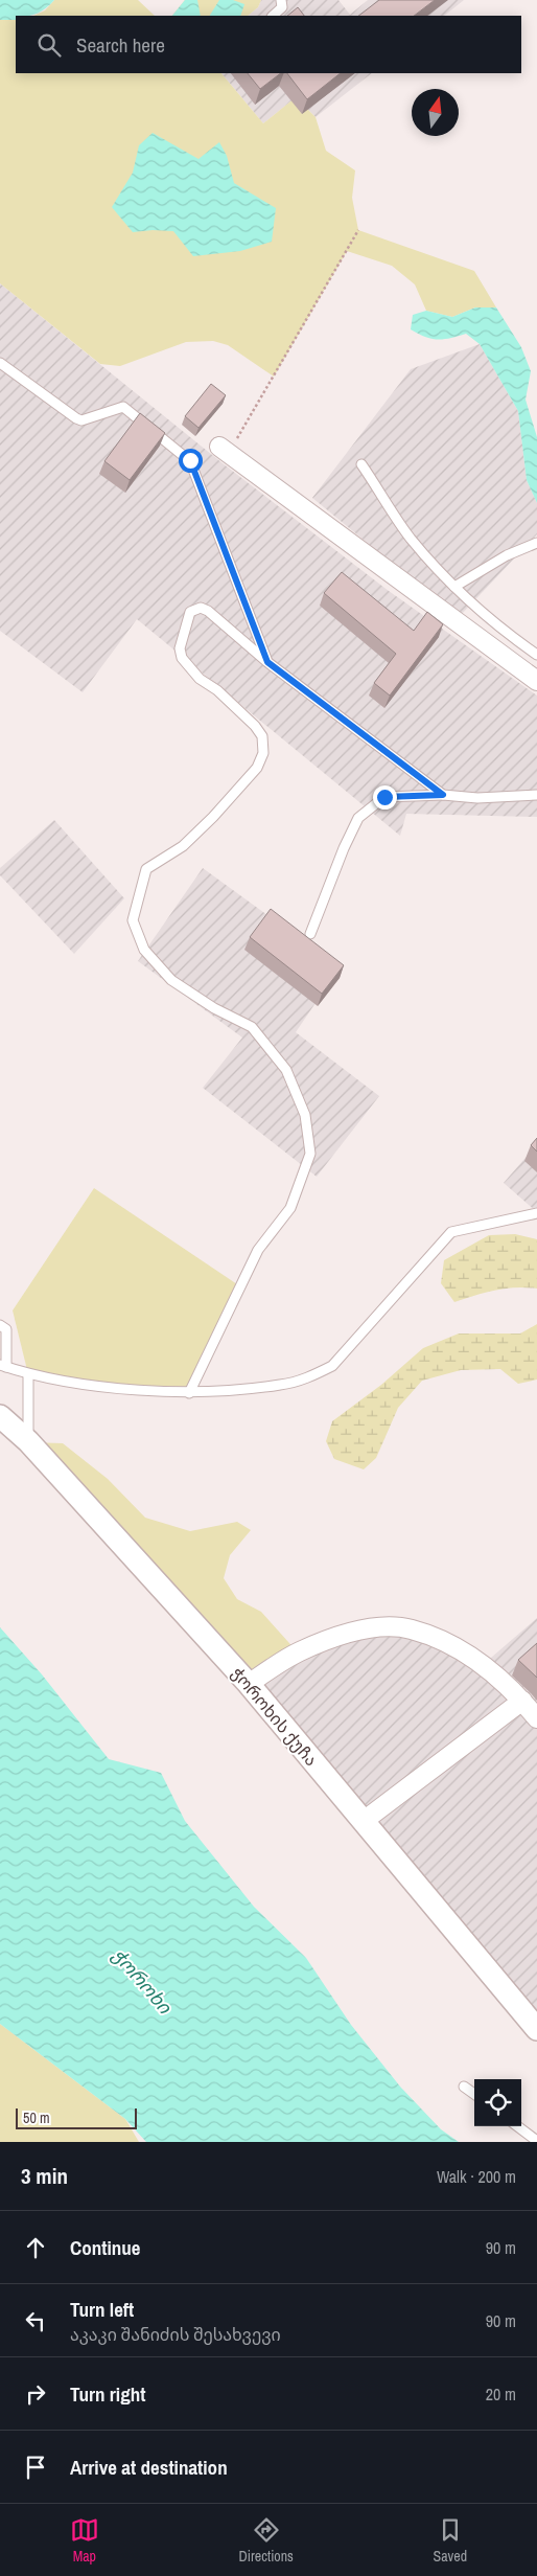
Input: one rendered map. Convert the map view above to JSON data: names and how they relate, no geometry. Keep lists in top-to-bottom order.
{
  "streets": {
    "street": ["ჭოროხის ქუჩა"]
  },
  "water": ["ჭოროხი"],
  "scale_bar": "50 m",
  "north": "top",
  "page": {
    "search": "Search here",
    "scale": "50 m",
    "heading": ["3 min", "Walk · 200 m"],
    "list": [
      ["Continue", "90 m"],
      ["Turn left", "აკაკი შანიძის შესახვევი", "90 m"],
      ["Turn right", "20 m"],
      "Arrive at destination"
    ],
    "nav": ["Map", "Directions", "Saved"]
  }
}
